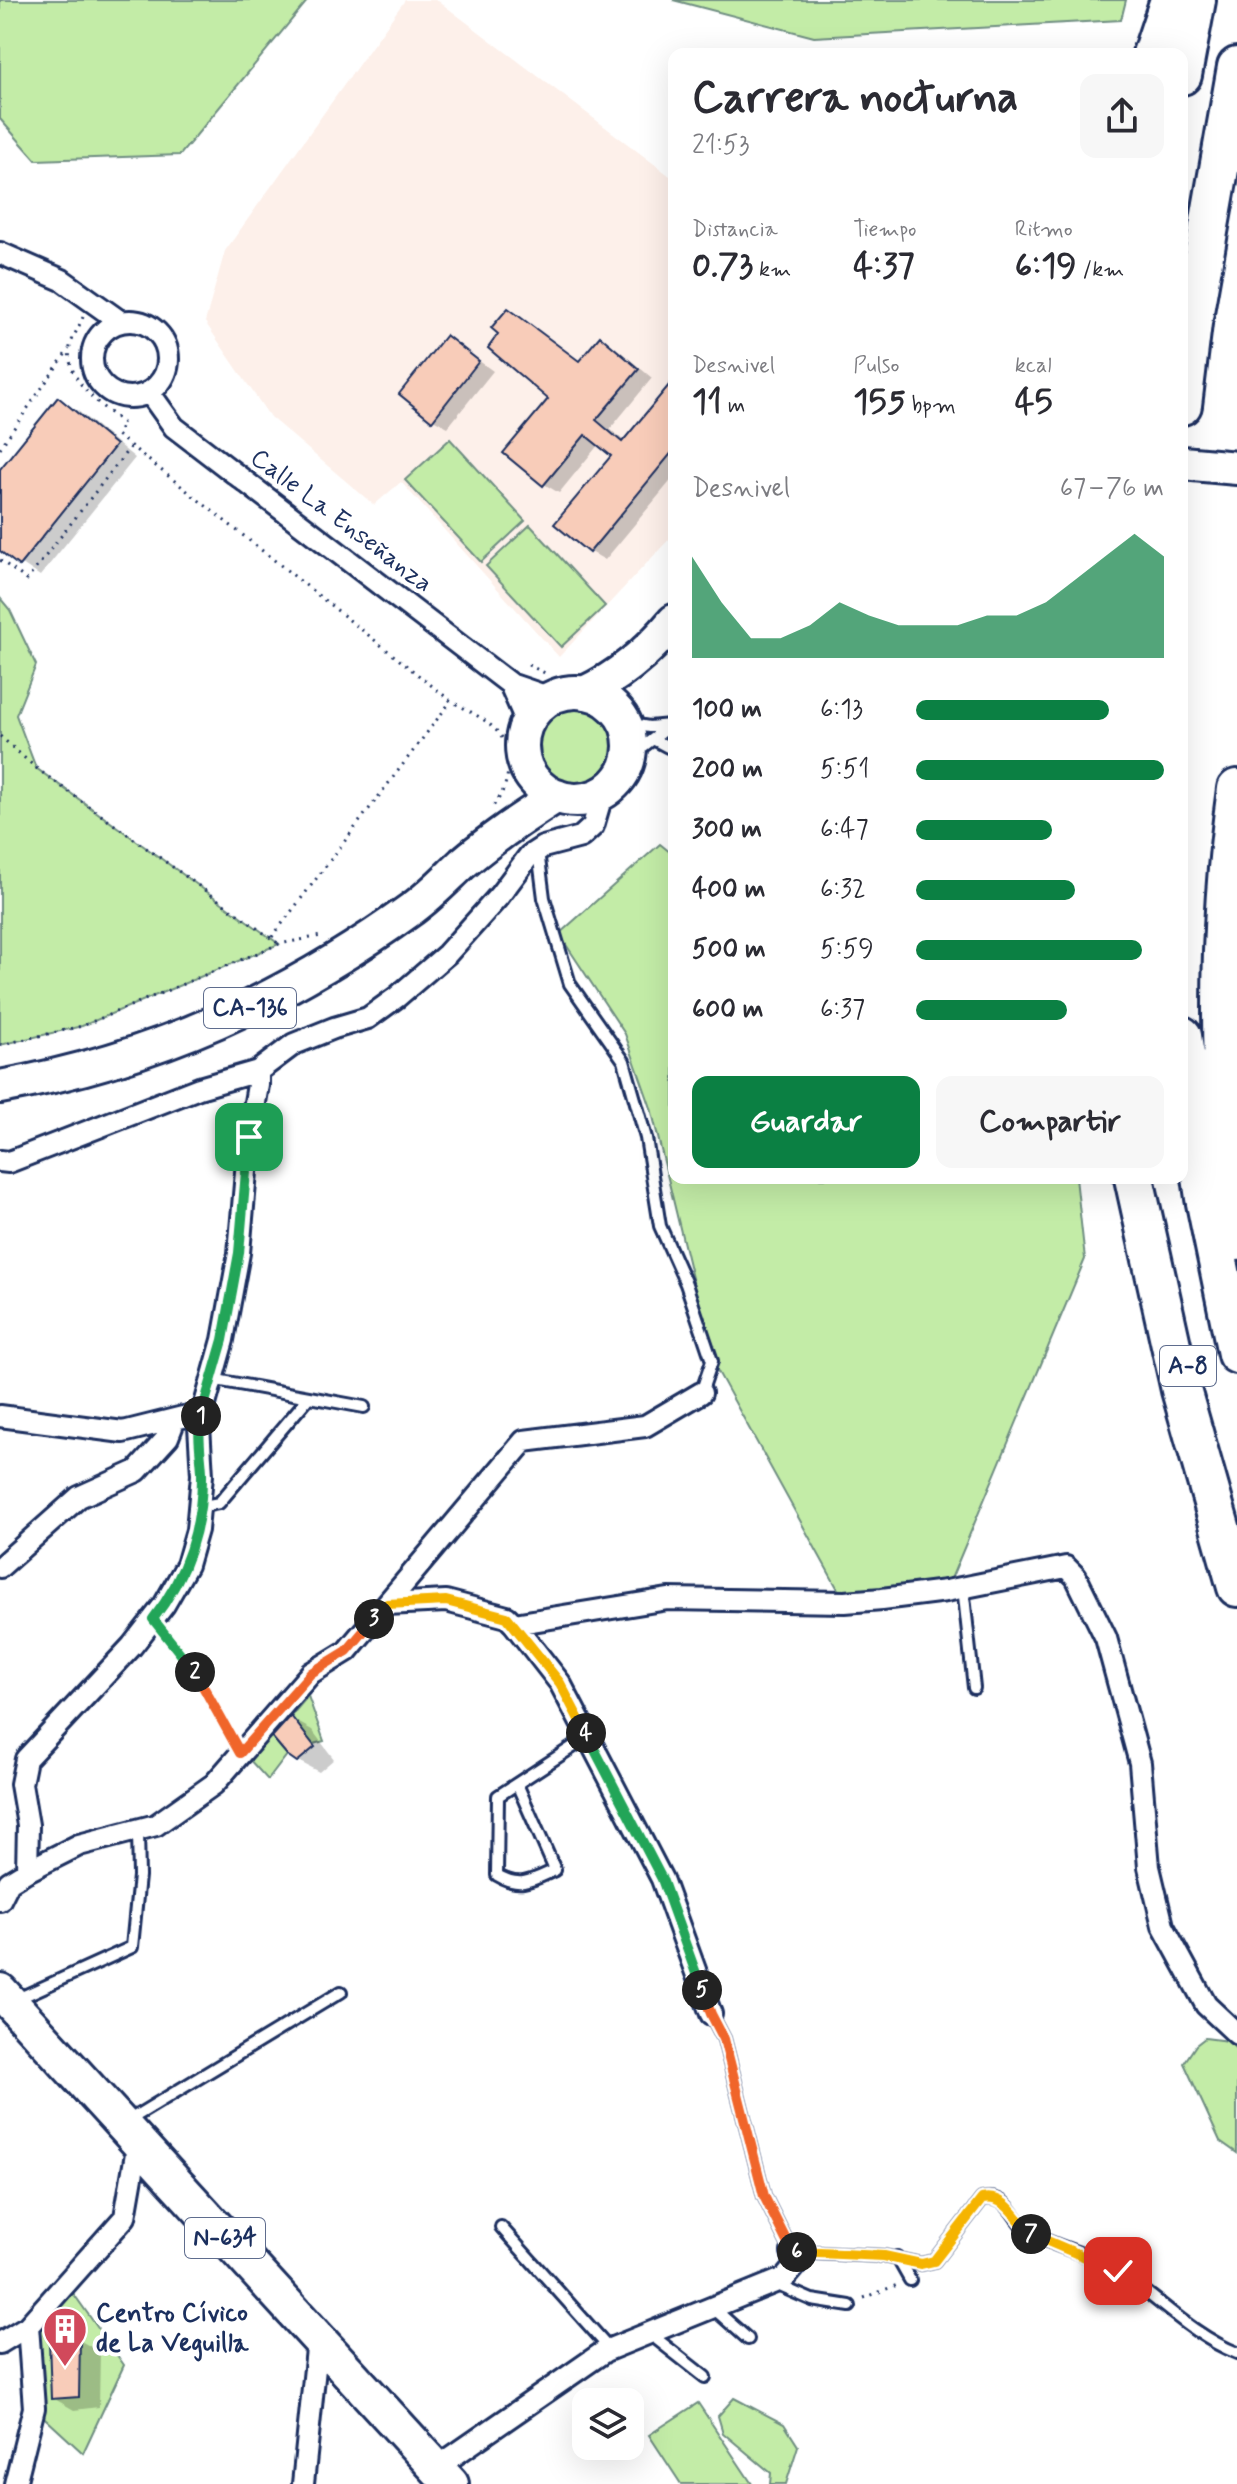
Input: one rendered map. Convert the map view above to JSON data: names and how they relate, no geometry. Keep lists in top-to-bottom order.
{
  "streets": {
    "highway": ["A-8", "N-634"],
    "main road": ["CA-136"],
    "street": ["Calle La Enseñanza"]
  },
  "places": {
    "building": ["Centro Cívico de La Veguilla"]
  },
  "page": {
    "heading": ["Carrera nocturna", "21:53"],
    "stats": [
      ["Distancia", "0.73 km"],
      ["Tiempo", "4:37"],
      ["Ritmo", "6:19 /km"],
      ["Desnivel", "11 m"],
      ["Pulso", "155 bpm"],
      ["kcal", "45"]
    ],
    "chart": ["Desnivel", "67–76 m"],
    "list": [
      {
        "name": "100 m",
        "note": "6:13"
      },
      {
        "name": "200 m",
        "note": "5:51"
      },
      {
        "name": "300 m",
        "note": "6:47"
      },
      {
        "name": "400 m",
        "note": "6:32"
      },
      {
        "name": "500 m",
        "note": "5:59"
      },
      {
        "name": "600 m",
        "note": "6:37"
      }
    ],
    "buttons": ["Guardar", "Compartir"],
    "pins": [
      "1",
      "3",
      "2",
      "4",
      "5",
      "7",
      "6"
    ]
  }
}
